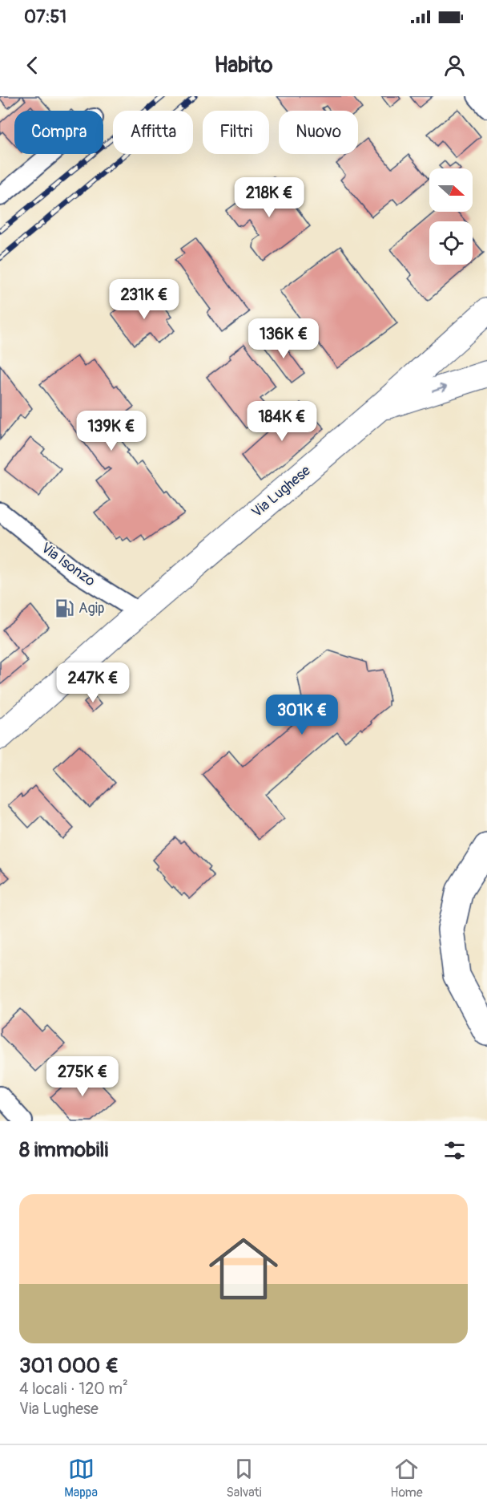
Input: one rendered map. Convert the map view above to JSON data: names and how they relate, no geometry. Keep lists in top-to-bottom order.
{
  "streets": {
    "main road": ["Via Lughese"],
    "street": ["Via Isonzo"]
  },
  "crossings": [
    ["Via Lughese", "Via Isonzo"]
  ],
  "places": {
    "fuel station": ["Agip"]
  },
  "north": "right",
  "page": {
    "status": "07:51",
    "header": "Habito",
    "chip": [
      "Compra",
      "Affitta",
      "Filtri",
      "Nuovo"
    ],
    "price": [
      "218K €",
      "231K €",
      "136K €",
      "184K €",
      "139K €",
      "247K €",
      "301K €",
      "275K €"
    ],
    "heading": "8 immobili",
    "list": [
      {
        "name": "301 000 €",
        "note": "4 locali · 120 m² · Via Lughese"
      }
    ],
    "tabs": ["Mappa", "Salvati", "Home"]
  }
}
